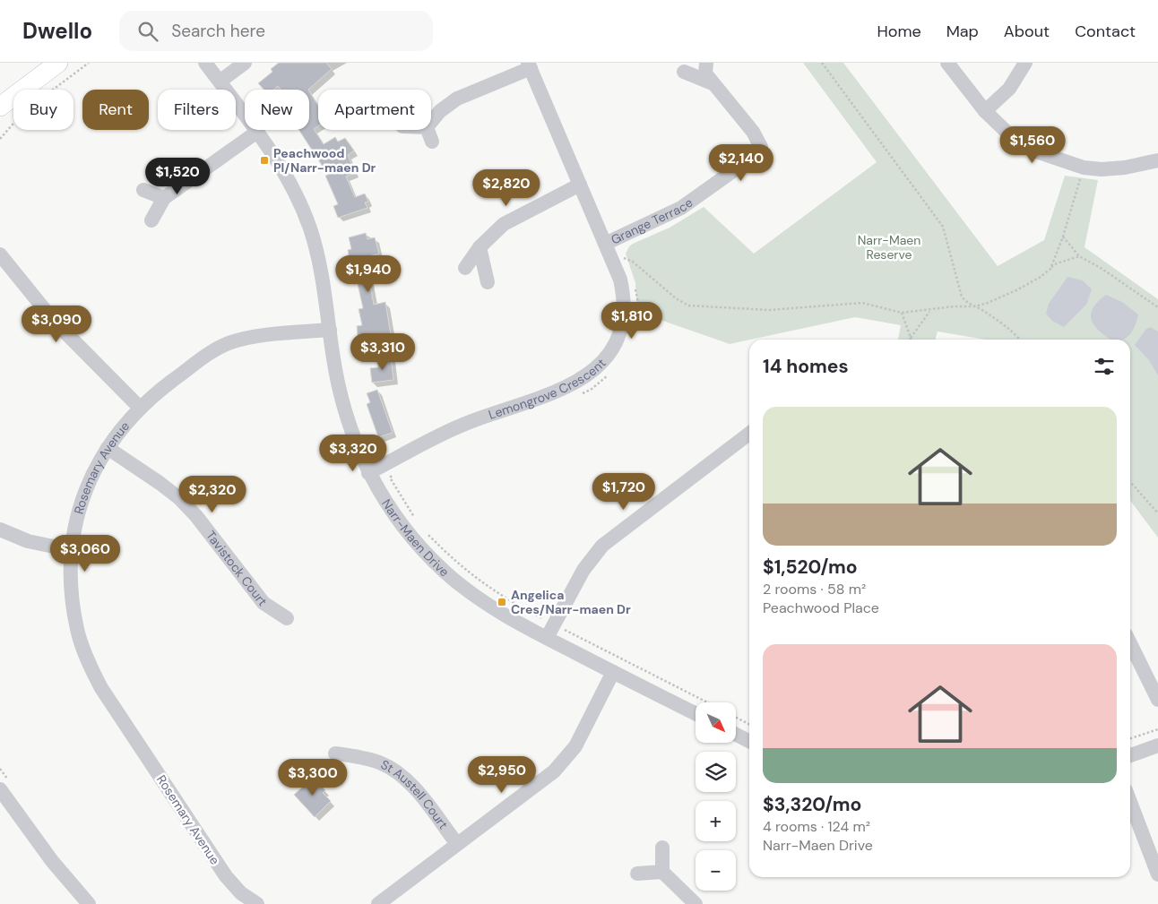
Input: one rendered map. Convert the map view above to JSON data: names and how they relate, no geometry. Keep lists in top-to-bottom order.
{
  "streets": {
    "street": [
      "Grange Terrace",
      "Lemongrove Crescent",
      "Rosemary Avenue",
      "Narr-Maen Drive",
      "Tavistock Court",
      "St Austell Court"
    ]
  },
  "crossings": [
    ["Grange Terrace", "Lemongrove Crescent"],
    ["Lemongrove Crescent", "Narr-Maen Drive"],
    ["Rosemary Avenue", "Narr-Maen Drive"],
    ["Rosemary Avenue", "Tavistock Court"]
  ],
  "parks": ["Narr-Maen Reserve"],
  "places": {
    "transit": ["Peachwood Pl/Narr-maen Dr", "Angelica Cres/Narr-maen Dr"]
  },
  "north": "bottom right",
  "page": {
    "header": "Dwello",
    "search": "Search here",
    "nav": [
      "Home",
      "Map",
      "About",
      "Contact"
    ],
    "chip": [
      "Buy",
      "Rent",
      "Filters",
      "New",
      "Apartment"
    ],
    "price": [
      "$1,560",
      "$2,140",
      "$1,520",
      "$2,820",
      "$1,940",
      "$1,810",
      "$3,090",
      "$3,310",
      "$3,320",
      "$1,720",
      "$2,320",
      "$3,060",
      "$2,950",
      "$3,300"
    ],
    "heading": "14 homes",
    "list": [
      {
        "name": "$1,520/mo",
        "note": "2 rooms · 58 m² · Peachwood Place"
      },
      {
        "name": "$3,320/mo",
        "note": "4 rooms · 124 m² · Narr-Maen Drive"
      }
    ],
    "map_buttons": ["+", "−"]
  }
}
